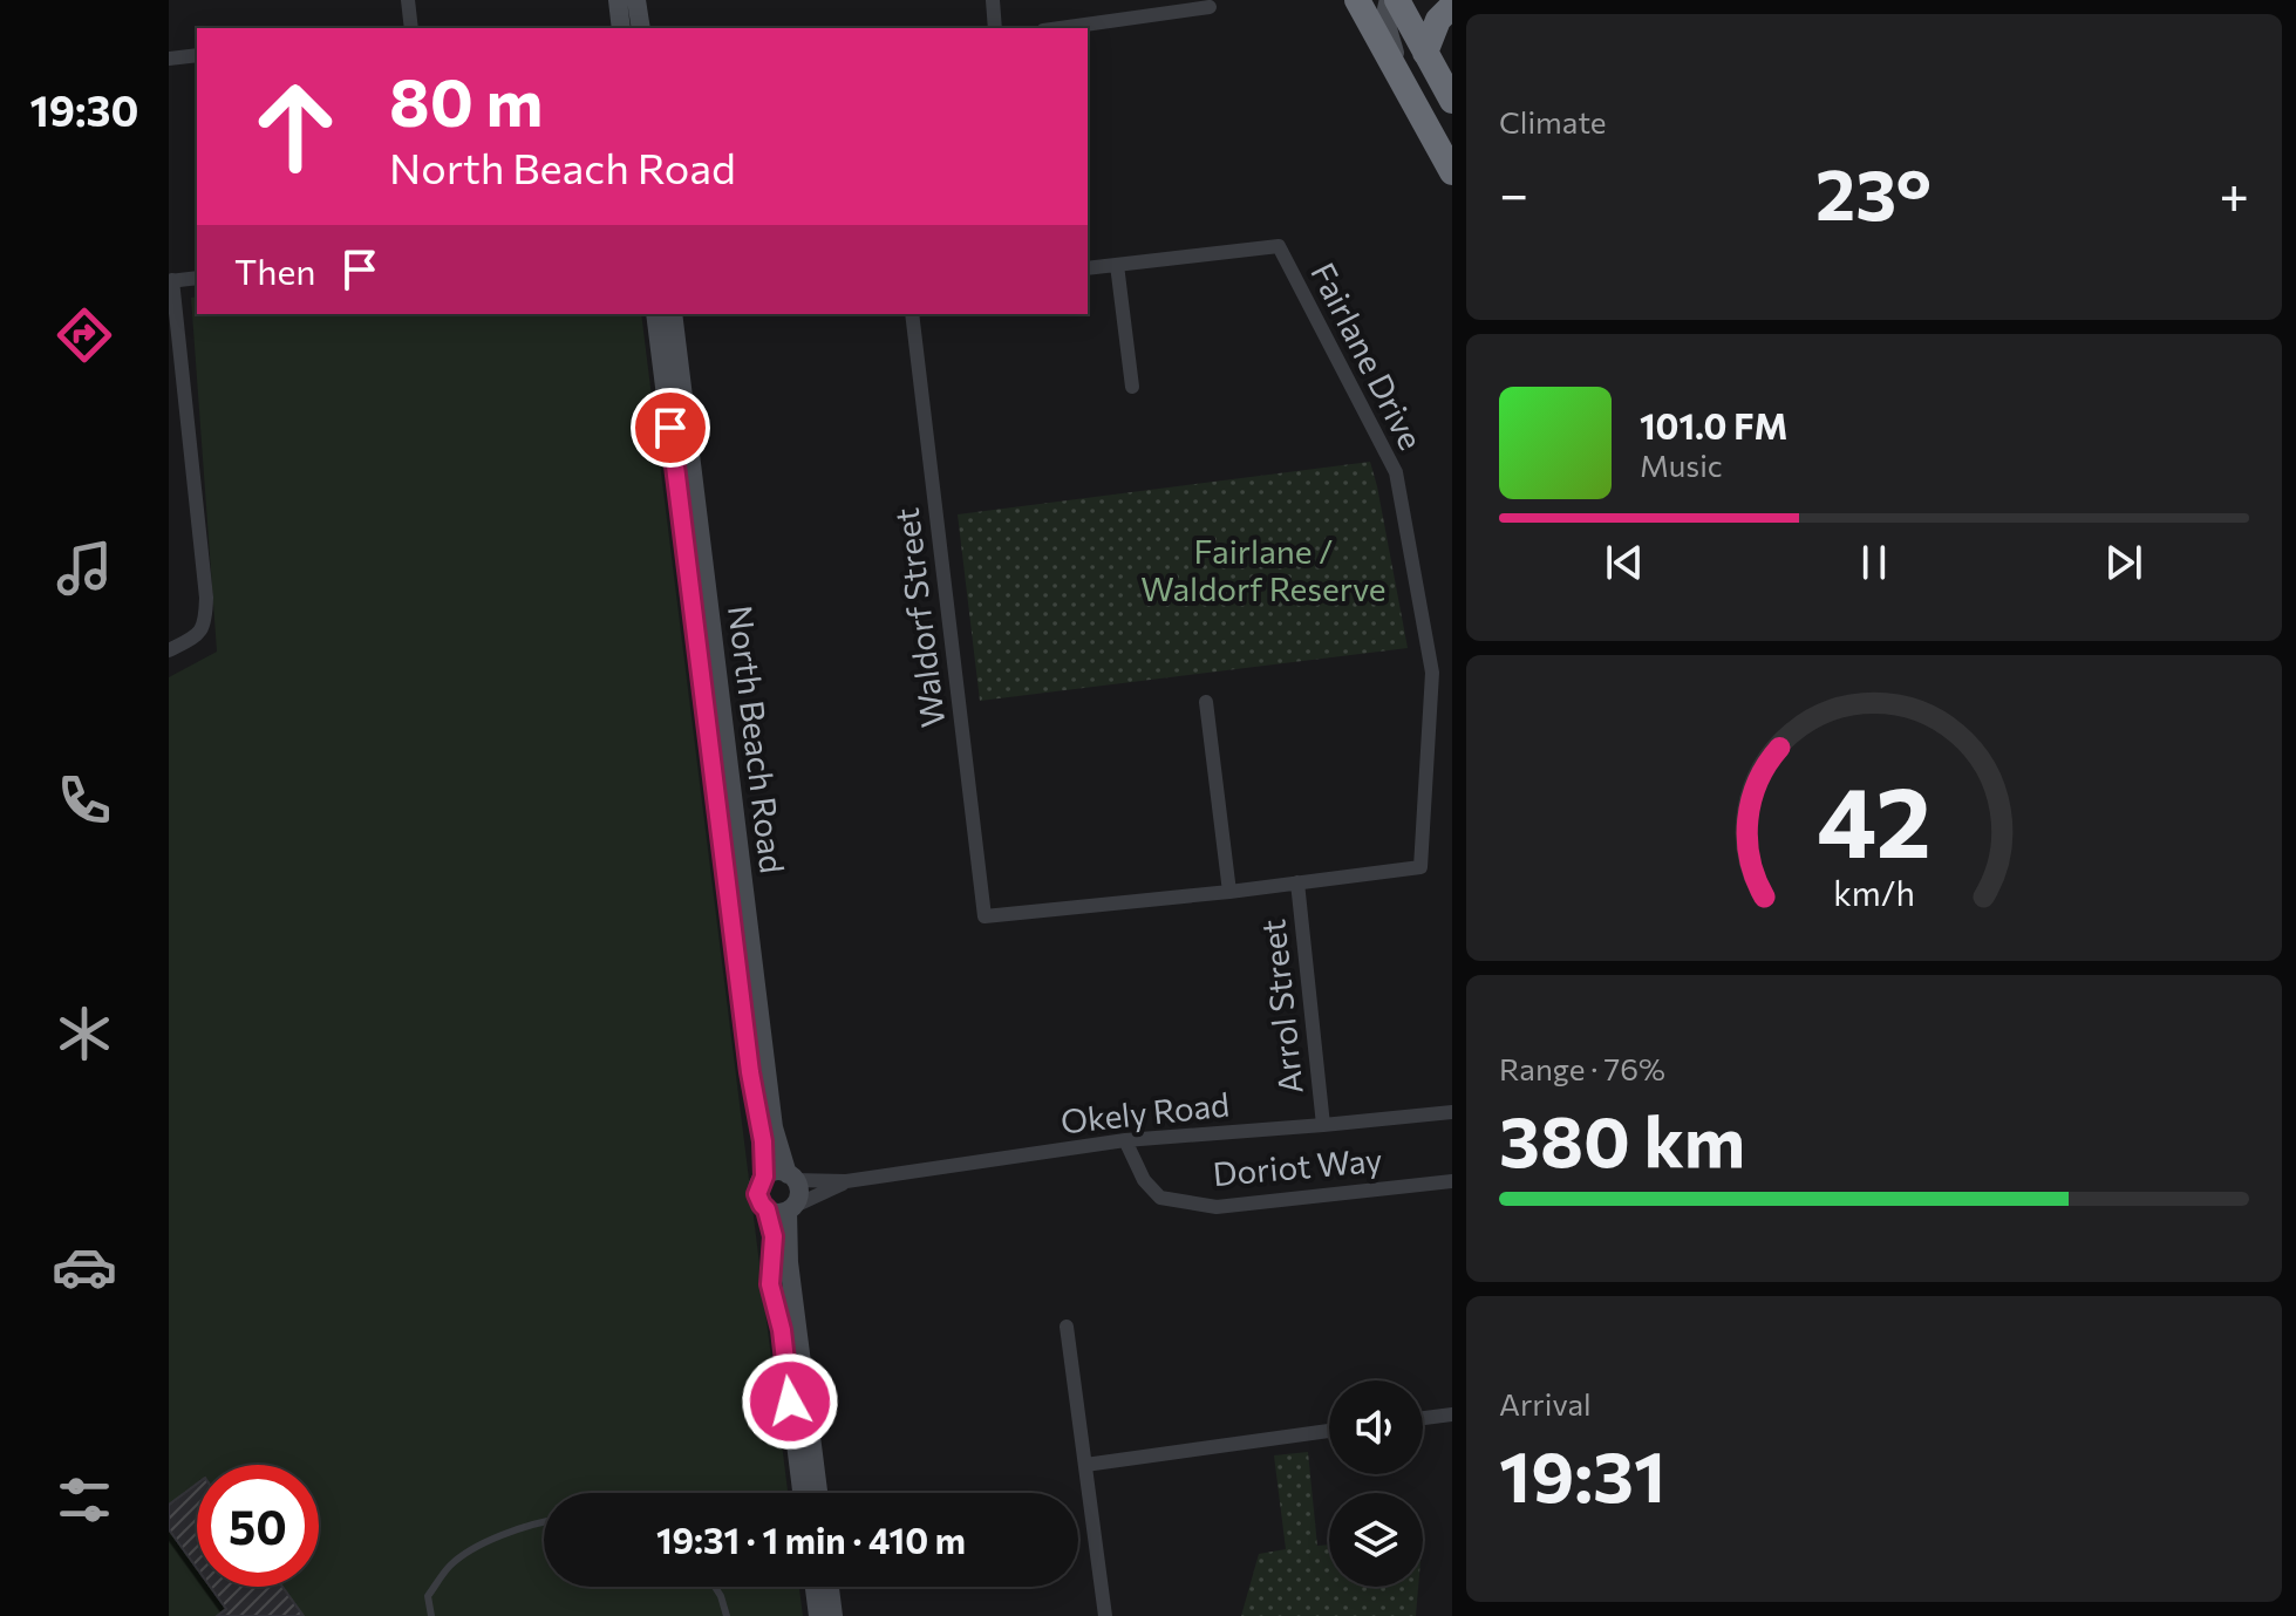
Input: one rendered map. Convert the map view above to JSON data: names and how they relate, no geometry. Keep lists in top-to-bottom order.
{
  "streets": {
    "main road": ["North Beach Road"],
    "street": [
      "Fairlane Drive",
      "Waldorf Street",
      "Arrol Street",
      "Okely Road",
      "Doriot Way"
    ]
  },
  "crossings": [
    ["Fairlane Drive", "Waldorf Street"],
    ["Fairlane Drive", "Arrol Street"],
    ["North Beach Road", "Okely Road"],
    ["Arrol Street", "Okely Road"],
    ["Okely Road", "Doriot Way"]
  ],
  "parks": ["Fairlane / Waldorf Reserve"],
  "page": {
    "tabs": "19:30",
    "tile": [
      "Climate",
      ["Range · 76%", "380 km"],
      ["Arrival", "19:31"]
    ],
    "turn": ["80 m", "North Beach Road"],
    "heat": ["−", "23°", "+"],
    "then": "Then",
    "song": ["101.0 FM", "Music"],
    "limit": "50",
    "trip": "19:31 · 1 min · 410 m",
    "gauge": ["42", "km/h"]
  }
}
